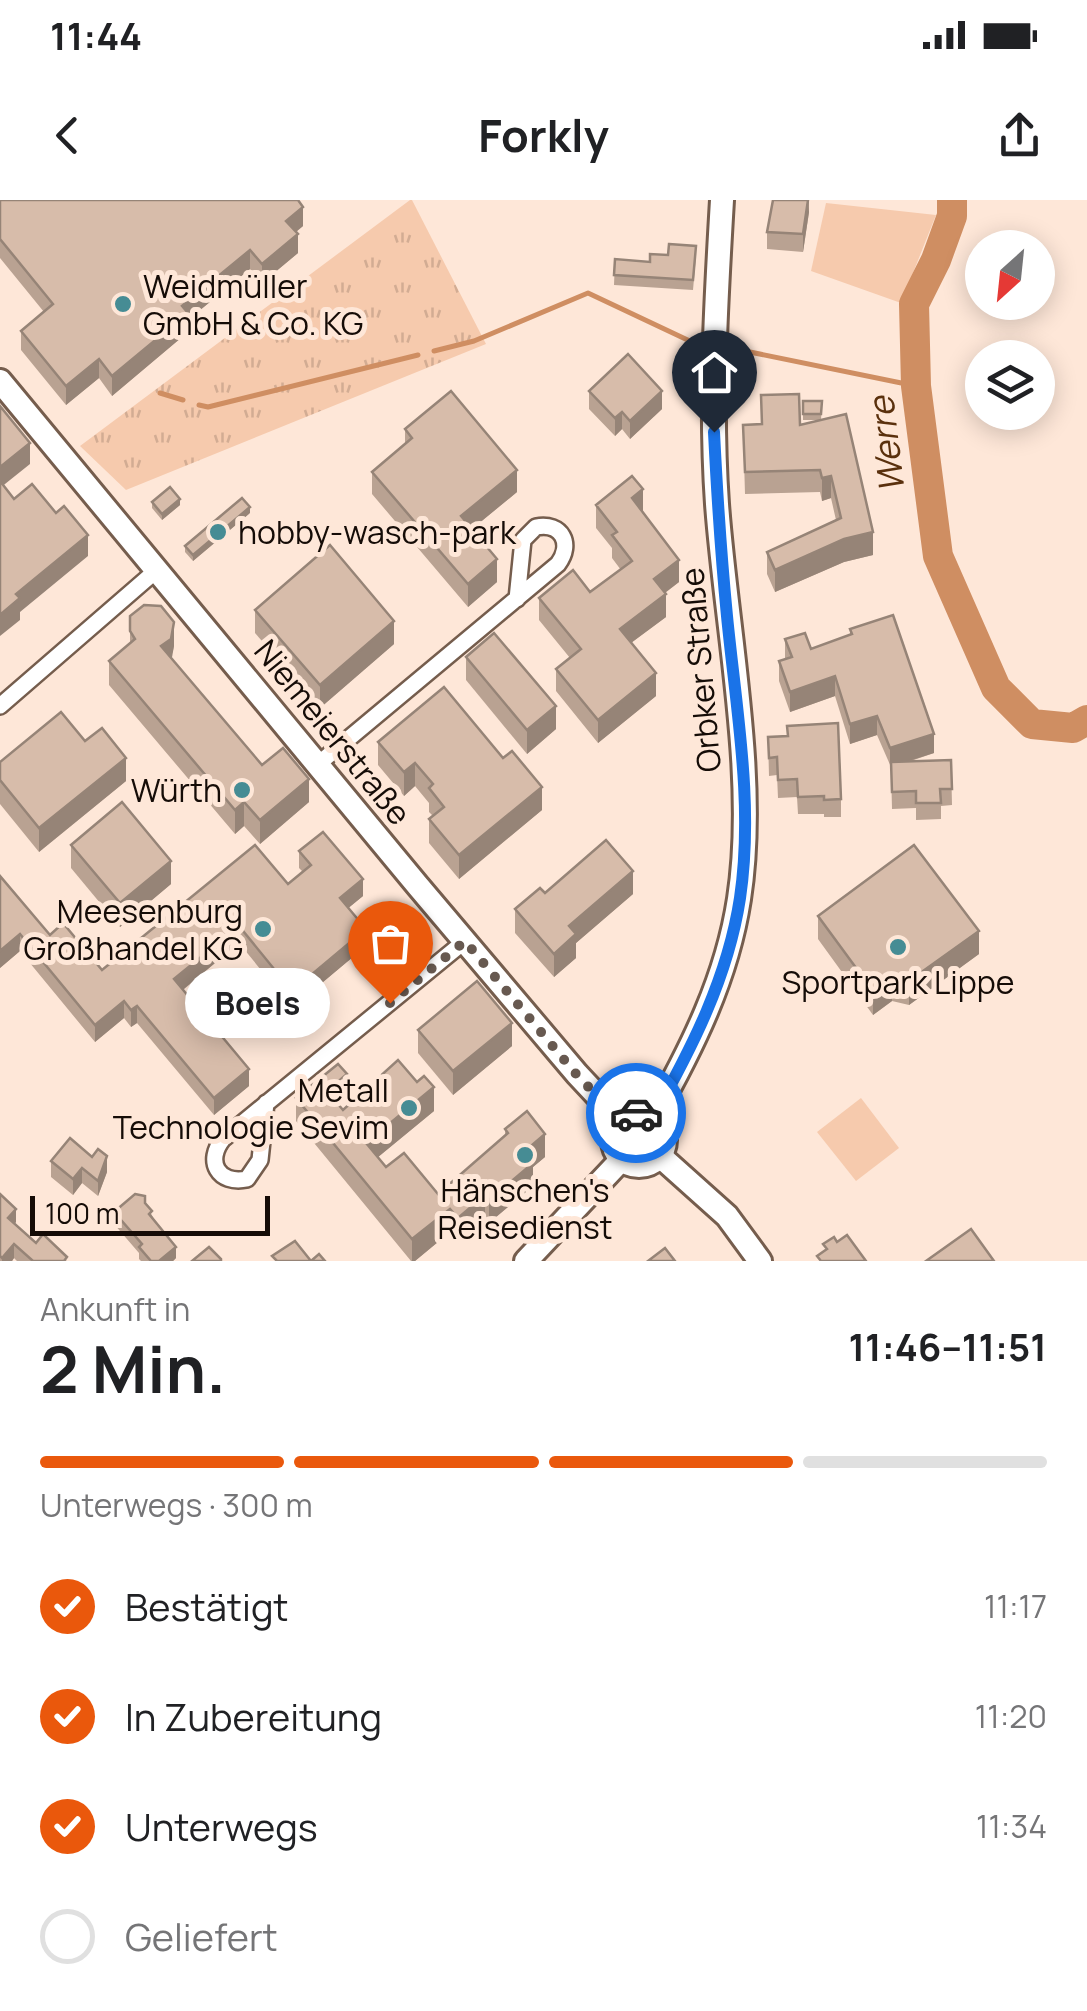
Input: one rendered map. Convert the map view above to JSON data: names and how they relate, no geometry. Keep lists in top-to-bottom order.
{
  "streets": {
    "street": ["Orbker Straße", "Niemeierstraße"]
  },
  "crossings": [
    ["Orbker Straße", "Niemeierstraße"]
  ],
  "water": ["Werre"],
  "places": [
    "Weidmüller GmbH & Co. KG",
    "hobby-wasch-park",
    "Würth",
    "Meesenburg Großhandel KG",
    "Sportpark Lippe",
    "Boels",
    "Metall Technologie Sevim",
    "Hänschen's Reisedienst"
  ],
  "scale_bar": "100 m",
  "north": "bottom left",
  "page": {
    "status": "11:44",
    "header": "Forkly",
    "bubble": "Boels",
    "scale": "100 m",
    "heading": ["2 Min.", "Ankunft in", "11:46–11:51"],
    "bar": "Unterwegs · 300 m",
    "list": [
      ["Bestätigt", "11:17"],
      ["In Zubereitung", "11:20"],
      ["Unterwegs", "11:34"],
      "Geliefert"
    ]
  }
}
